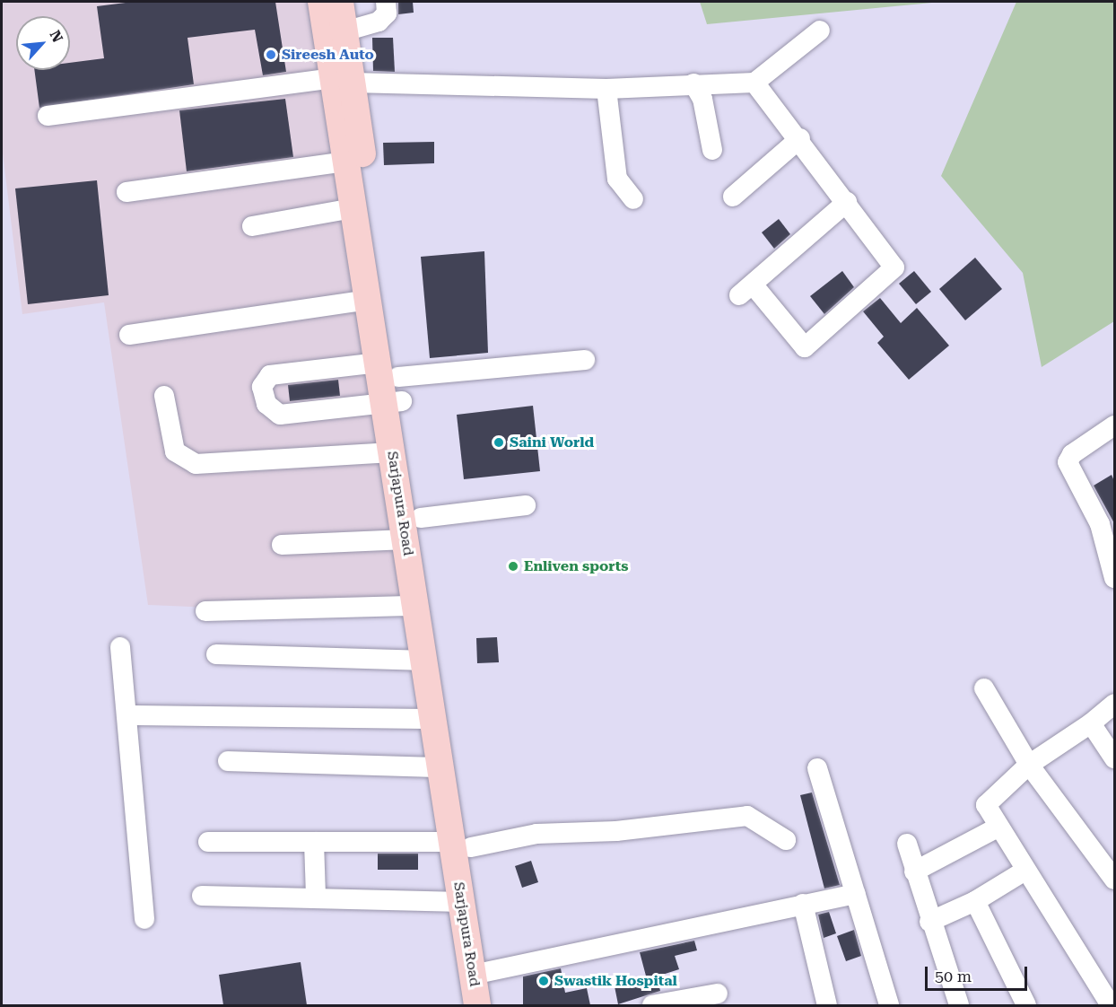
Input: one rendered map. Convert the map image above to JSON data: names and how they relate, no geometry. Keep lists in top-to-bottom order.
{
  "streets": {
    "main road": ["Sarjapura Road"]
  },
  "places": [
    "Sireesh Auto",
    "Saini World",
    "Enliven sports",
    "Swastik Hospital"
  ],
  "scale_bar": "50 m",
  "north": "top right"
}
